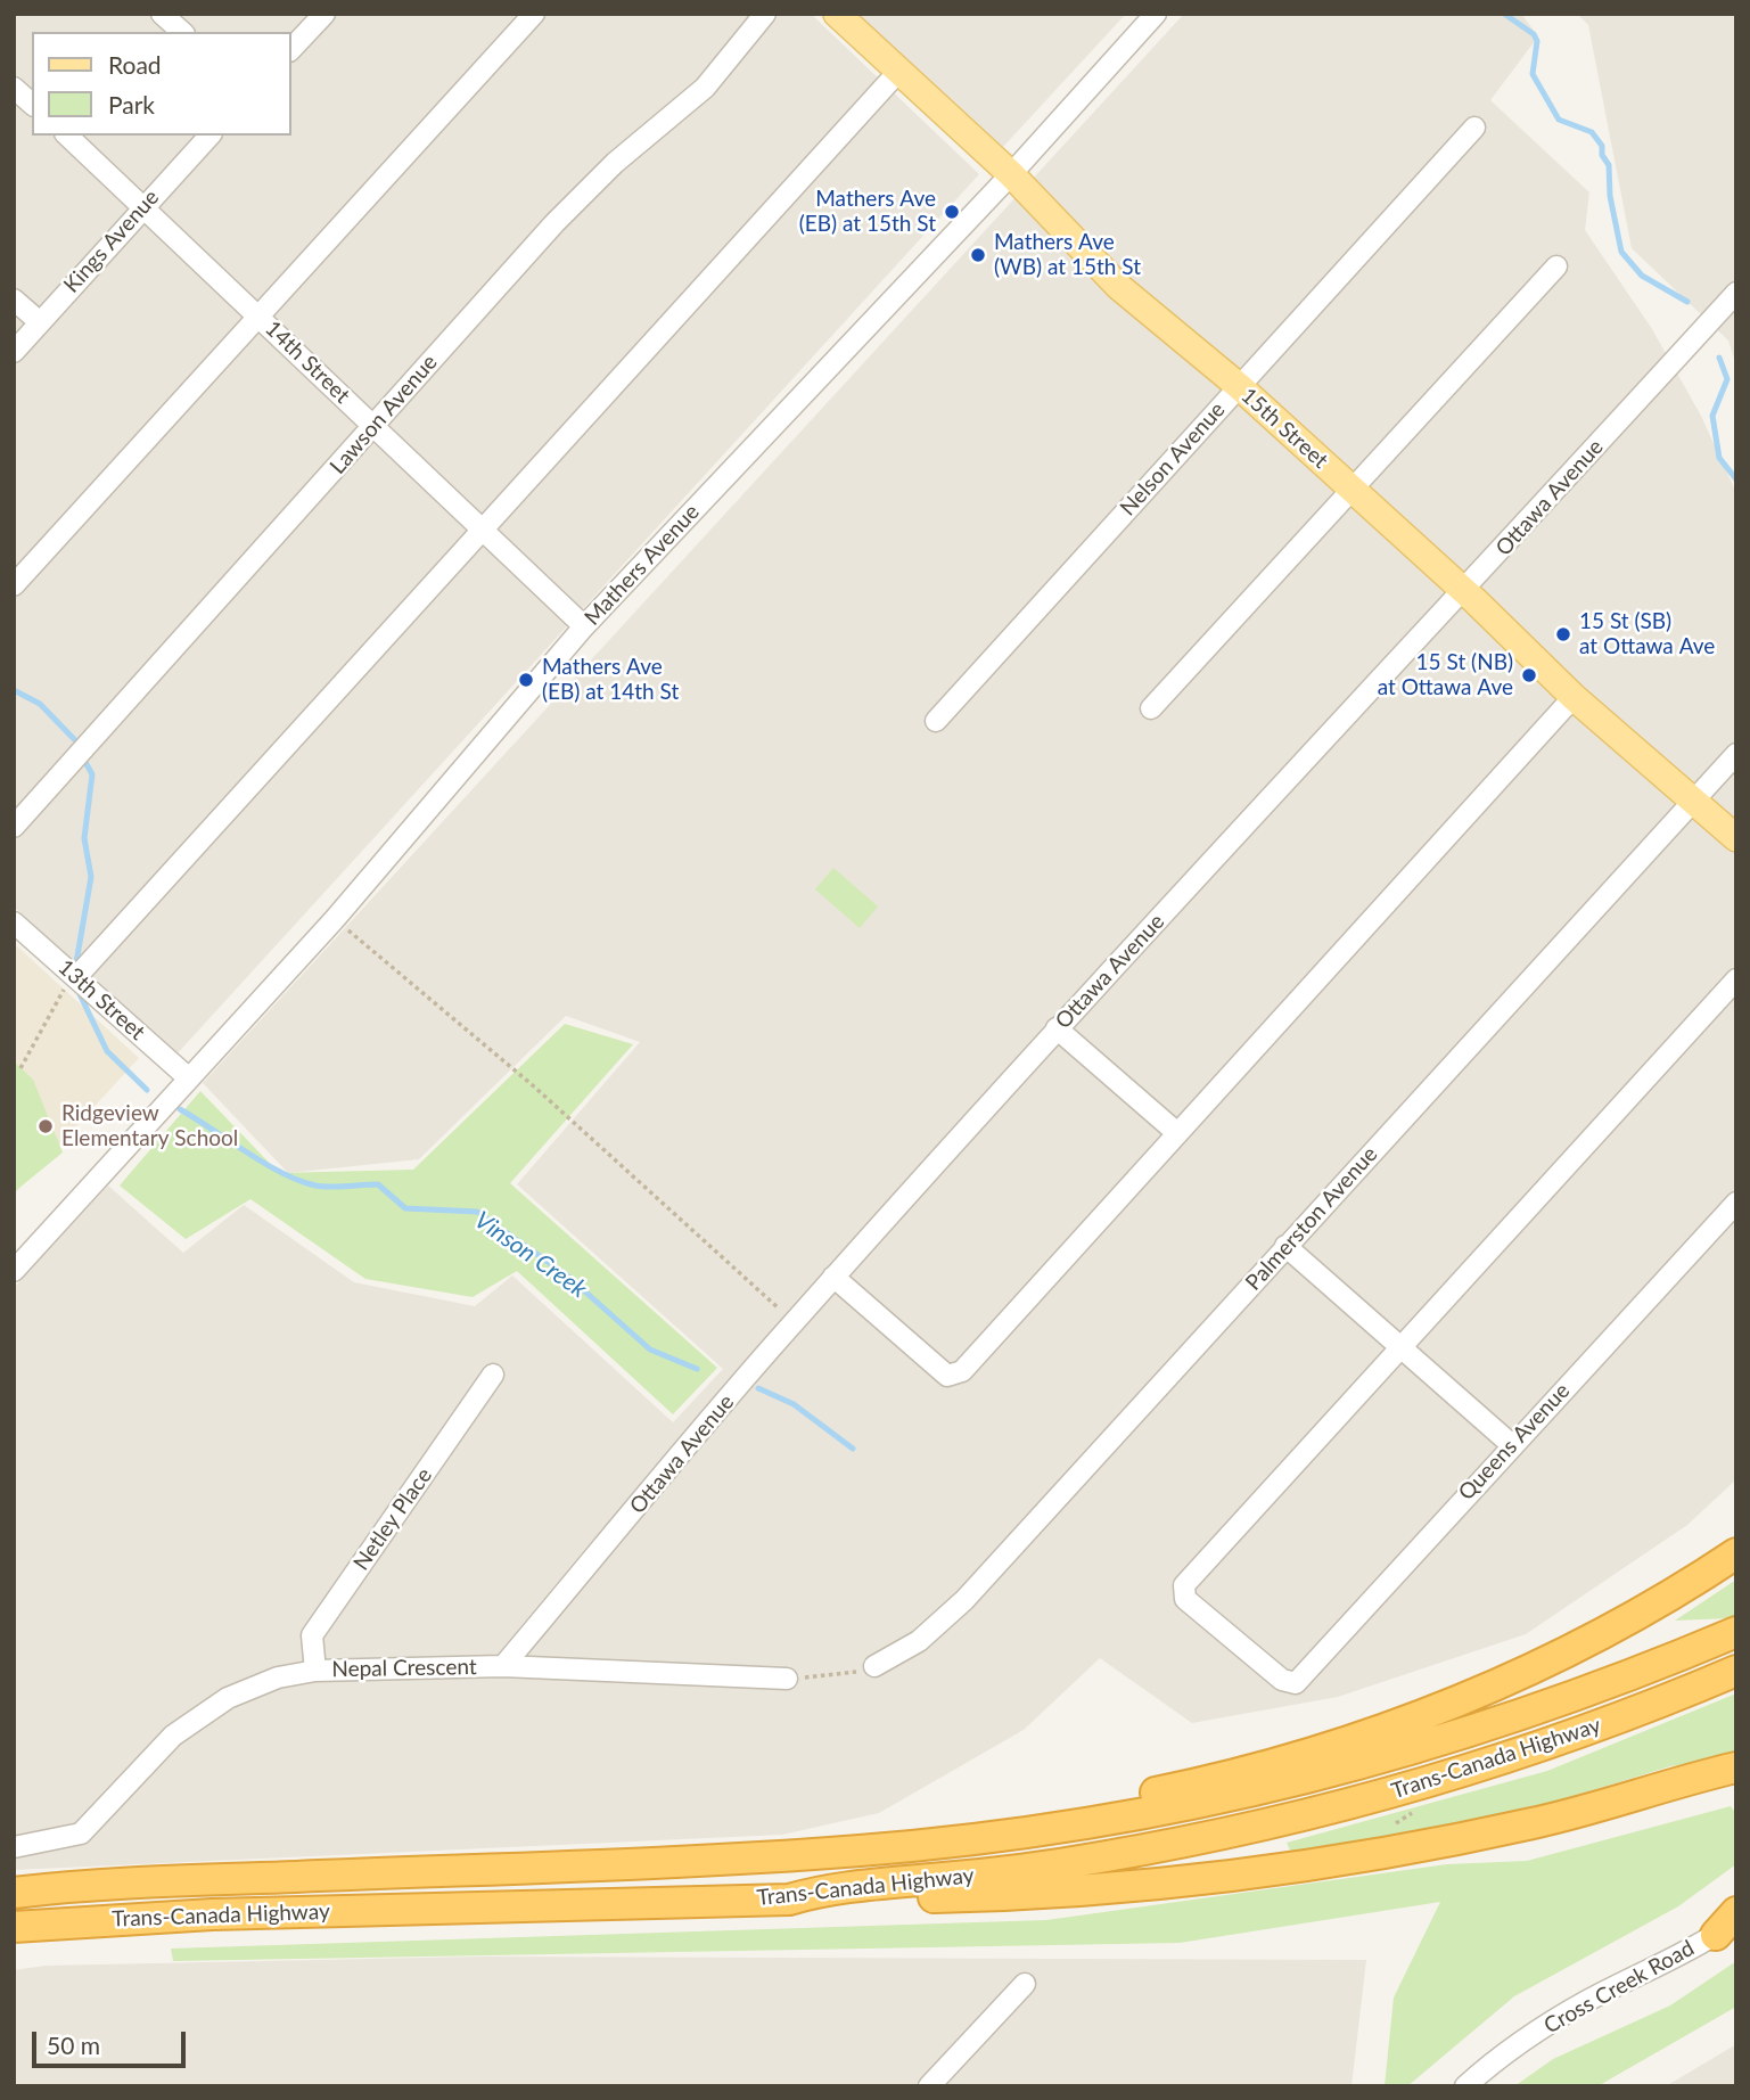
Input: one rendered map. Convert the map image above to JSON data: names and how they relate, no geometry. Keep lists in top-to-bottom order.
{
  "streets": {
    "highway": ["Trans-Canada Highway"],
    "main road": ["15th Street"],
    "street": [
      "Kings Avenue",
      "14th Street",
      "Lawson Avenue",
      "Nelson Avenue",
      "Ottawa Avenue",
      "Mathers Avenue",
      "13th Street",
      "Palmerston Avenue",
      "Queens Avenue",
      "Netley Place",
      "Nepal Crescent",
      "Cross Creek Road"
    ]
  },
  "crossings": [
    ["Kings Avenue", "14th Street"],
    ["14th Street", "Lawson Avenue"],
    ["14th Street", "Mathers Avenue"],
    ["15th Street", "Nelson Avenue"],
    ["15th Street", "Ottawa Avenue"],
    ["15th Street", "Mathers Avenue"],
    ["15th Street", "Palmerston Avenue"],
    ["Ottawa Avenue", "Nepal Crescent"],
    ["Mathers Avenue", "13th Street"],
    ["Netley Place", "Nepal Crescent"]
  ],
  "water": ["Vinson Creek"],
  "places": [
    "Mathers Ave (EB) at 15th St",
    "Mathers Ave (WB) at 15th St",
    "15 St (SB) at Ottawa Ave",
    "15 St (NB) at Ottawa Ave",
    "Mathers Ave (EB) at 14th St",
    "Ridgeview Elementary School"
  ],
  "legend": ["Road", "Park"],
  "scale_bar": "50 m"
}
